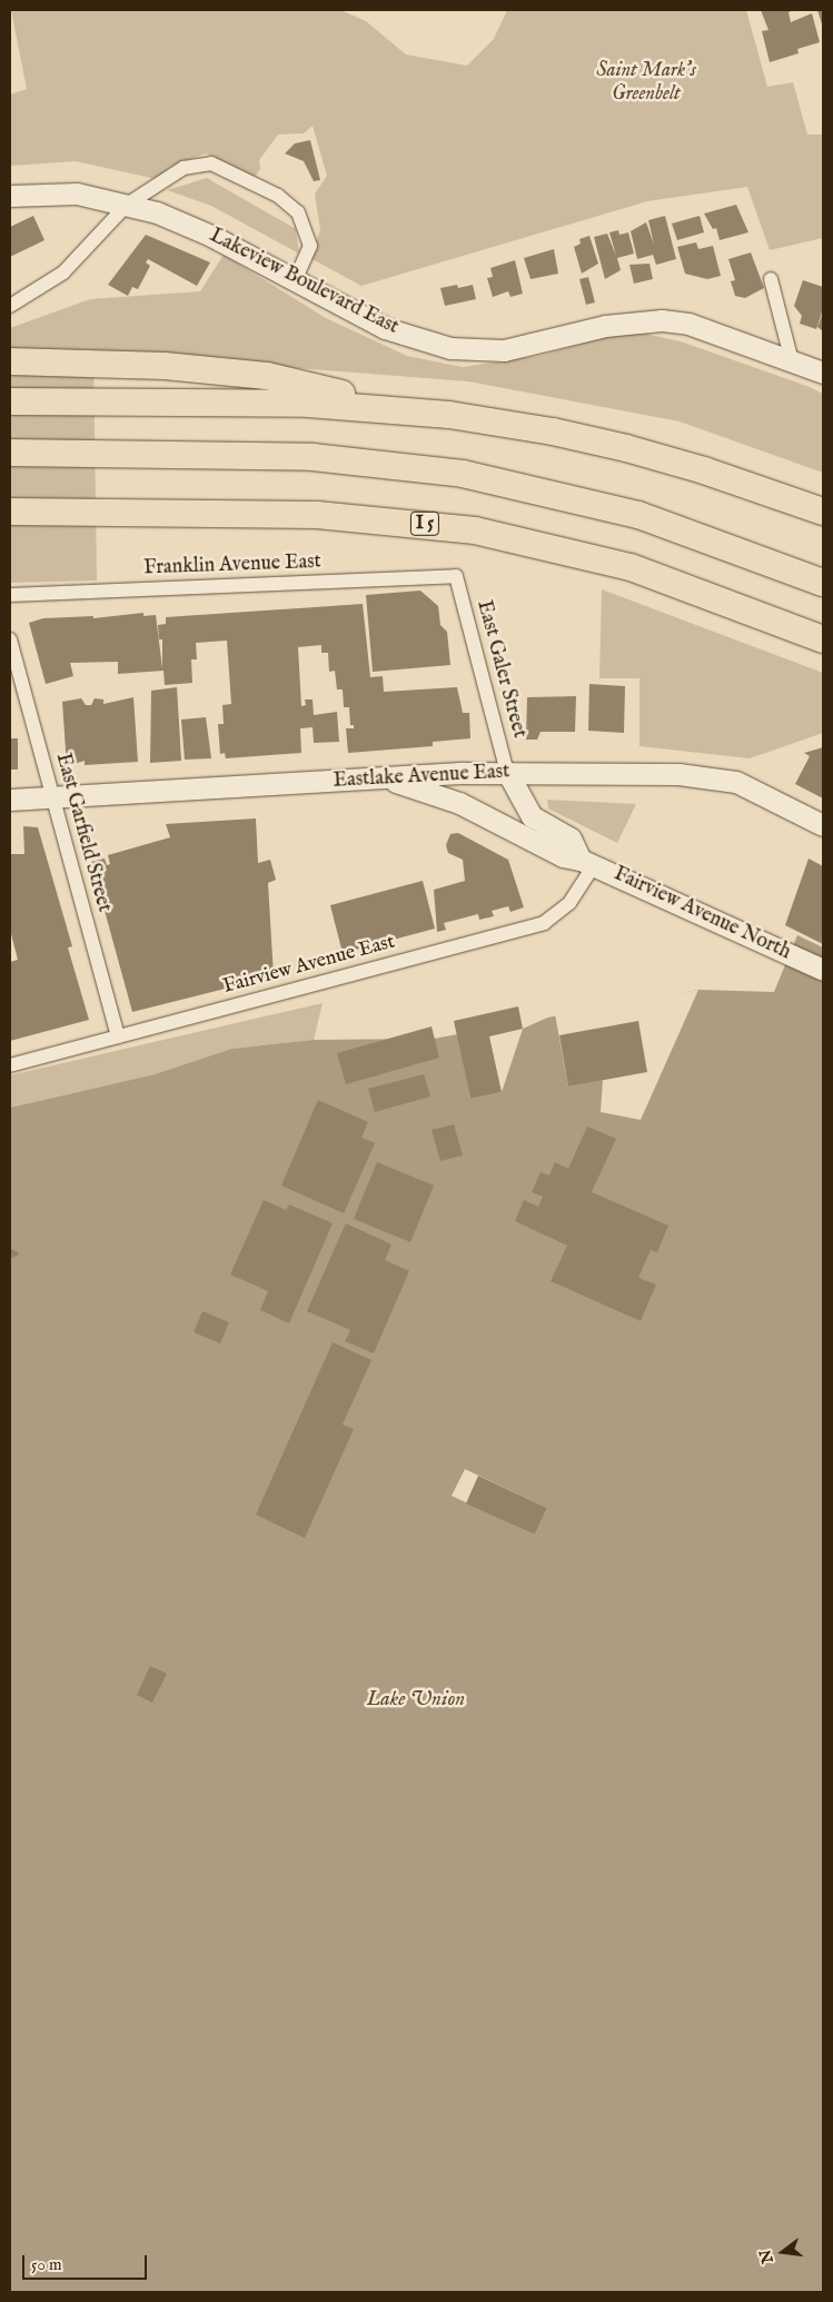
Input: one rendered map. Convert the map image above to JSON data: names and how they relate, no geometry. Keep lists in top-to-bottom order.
{
  "streets": {
    "highway": ["I 5"],
    "main road": ["Lakeview Boulevard East", "Eastlake Avenue East", "Fairview Avenue North"],
    "street": [
      "Franklin Avenue East",
      "East Galer Street",
      "East Garfield Street",
      "Fairview Avenue East"
    ]
  },
  "crossings": [
    ["Franklin Avenue East", "East Galer Street"],
    ["East Galer Street", "Eastlake Avenue East"],
    ["Eastlake Avenue East", "East Garfield Street"],
    ["Eastlake Avenue East", "Fairview Avenue North"],
    ["East Garfield Street", "Fairview Avenue East"],
    ["Fairview Avenue North", "Fairview Avenue East"]
  ],
  "water": ["Lake Union"],
  "parks": ["Saint Mark's Greenbelt"],
  "scale_bar": "50 m",
  "north": "left"
}
